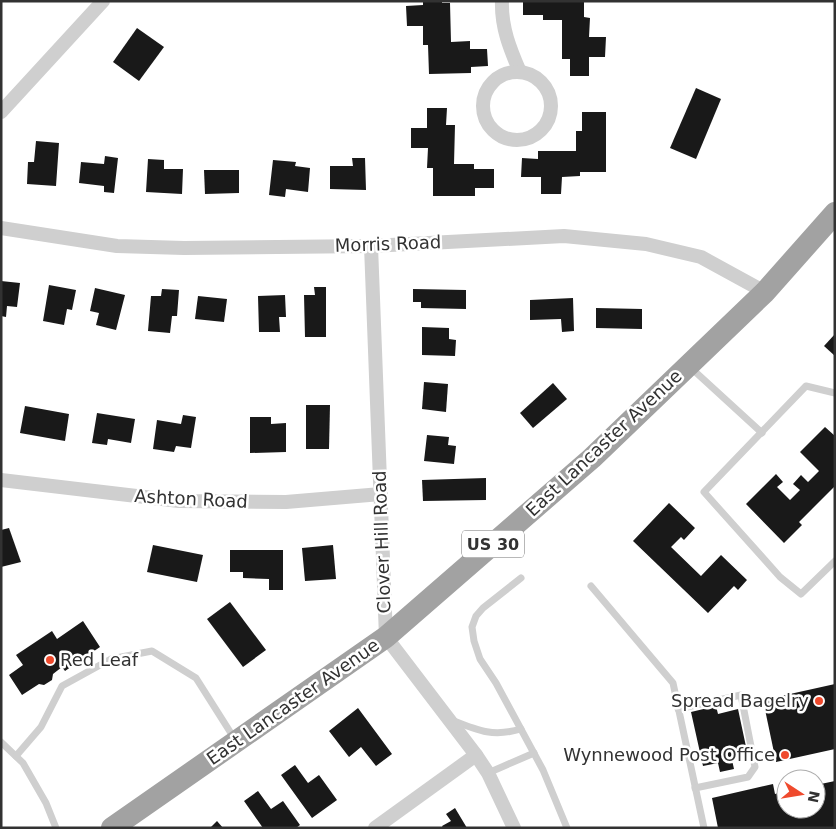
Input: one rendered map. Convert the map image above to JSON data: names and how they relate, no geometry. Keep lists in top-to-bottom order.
{
  "streets": {
    "highway": ["East Lancaster Avenue", "US 30"],
    "street": ["Morris Road", "Ashton Road", "Clover Hill Road"]
  },
  "crossings": [
    ["Morris Road", "East Lancaster Avenue"],
    ["Morris Road", "Clover Hill Road"],
    ["East Lancaster Avenue", "Clover Hill Road"],
    ["Ashton Road", "Clover Hill Road"]
  ],
  "places": ["Red Leaf", "Spread Bagelry", "Wynnewood Post Office"],
  "north": "right"
}
